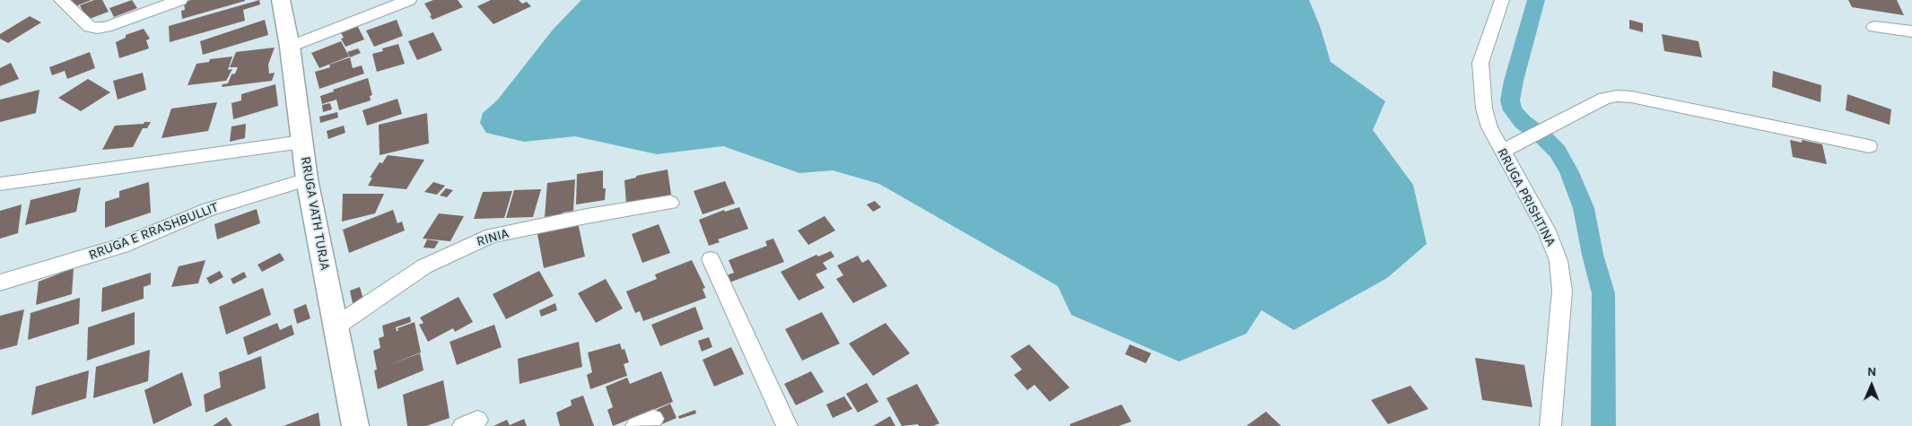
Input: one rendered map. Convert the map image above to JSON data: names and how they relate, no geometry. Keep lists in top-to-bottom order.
{
  "streets": {
    "street": [
      "RRUGA PRISHTINA",
      "RRUGA VATH TURJA",
      "RRUGA E RRASHBULLIT",
      "RINIA"
    ]
  },
  "crossings": [
    ["RRUGA VATH TURJA", "RRUGA E RRASHBULLIT"],
    ["RRUGA VATH TURJA", "RINIA"]
  ],
  "north": "top"
}
